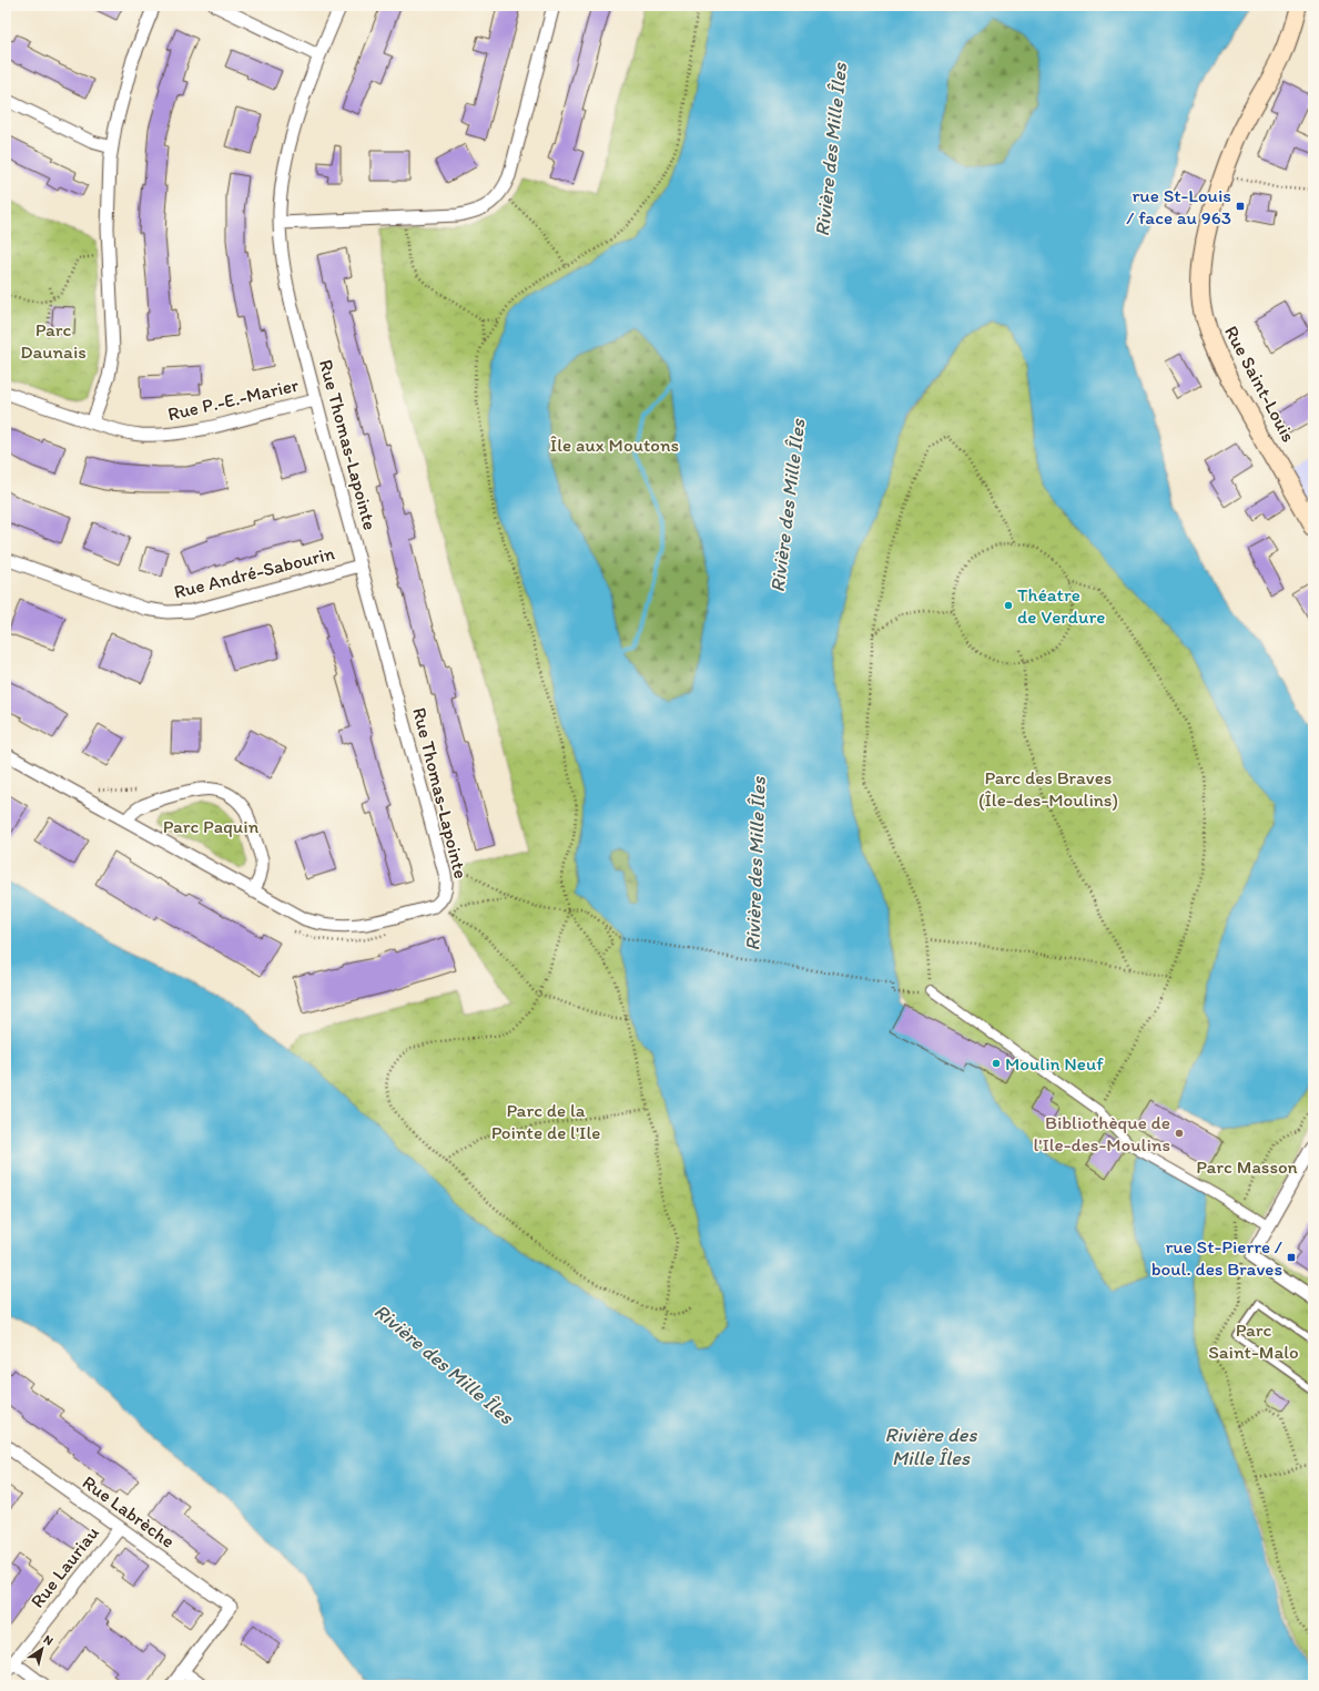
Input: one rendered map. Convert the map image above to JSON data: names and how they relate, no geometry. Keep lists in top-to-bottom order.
{
  "streets": {
    "main road": ["Rue Saint-Louis"],
    "street": [
      "Rue P.-E.-Marier",
      "Rue Thomas-Lapointe",
      "Rue André-Sabourin",
      "Rue Labrèche",
      "Rue Lauriau"
    ]
  },
  "crossings": [
    ["Rue P.-E.-Marier", "Rue Thomas-Lapointe"],
    ["Rue Thomas-Lapointe", "Rue André-Sabourin"],
    ["Rue Labrèche", "Rue Lauriau"]
  ],
  "water": ["Rivière des Mille Îles"],
  "parks": [
    "Parc Daunais",
    "Île aux Moutons",
    "Parc des Braves (Île-des-Moulins)",
    "Parc Paquin",
    "Parc de la Pointe de l'Ile",
    "Parc Masson",
    "Parc Saint-Malo"
  ],
  "places": {
    "transit": ["rue St-Louis / face au 963", "rue St-Pierre / boul. des Braves"],
    "other": ["Théatre de Verdure", "Moulin Neuf", "Bibliothèque de l'Ile-des-Moulins"]
  },
  "north": "top right"
}
